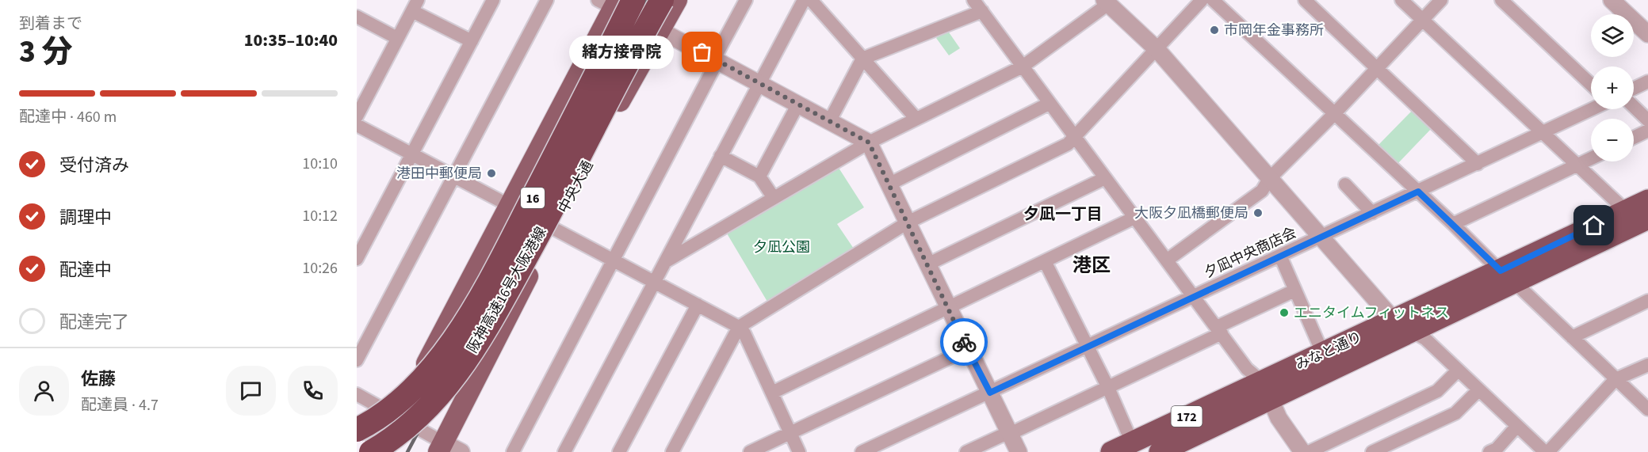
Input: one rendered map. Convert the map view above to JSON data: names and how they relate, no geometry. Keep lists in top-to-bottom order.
{
  "streets": {
    "highway": [
      "16",
      "阪神高速16号大阪港線",
      "みなと通り",
      "172"
    ],
    "main road": ["中央大通"],
    "street": ["夕凪中央商店会"]
  },
  "districts": ["夕凪一丁目", "港区"],
  "parks": ["夕凪公園"],
  "places": [
    "市岡年金事務所",
    "緒方接骨院",
    "港田中郵便局",
    "大阪夕凪橋郵便局",
    "エニタイムフィットネス"
  ],
  "page": {
    "heading": ["3 分", "到着まで", "10:35–10:40"],
    "panel": ["佐藤", "配達員 · 4.7"],
    "map_buttons": ["+", "−"],
    "bubble": "緒方接骨院",
    "bar": "配達中 · 460 m",
    "list": [
      ["受付済み", "10:10"],
      ["調理中", "10:12"],
      ["配達中", "10:26"],
      "配達完了"
    ]
  }
}
